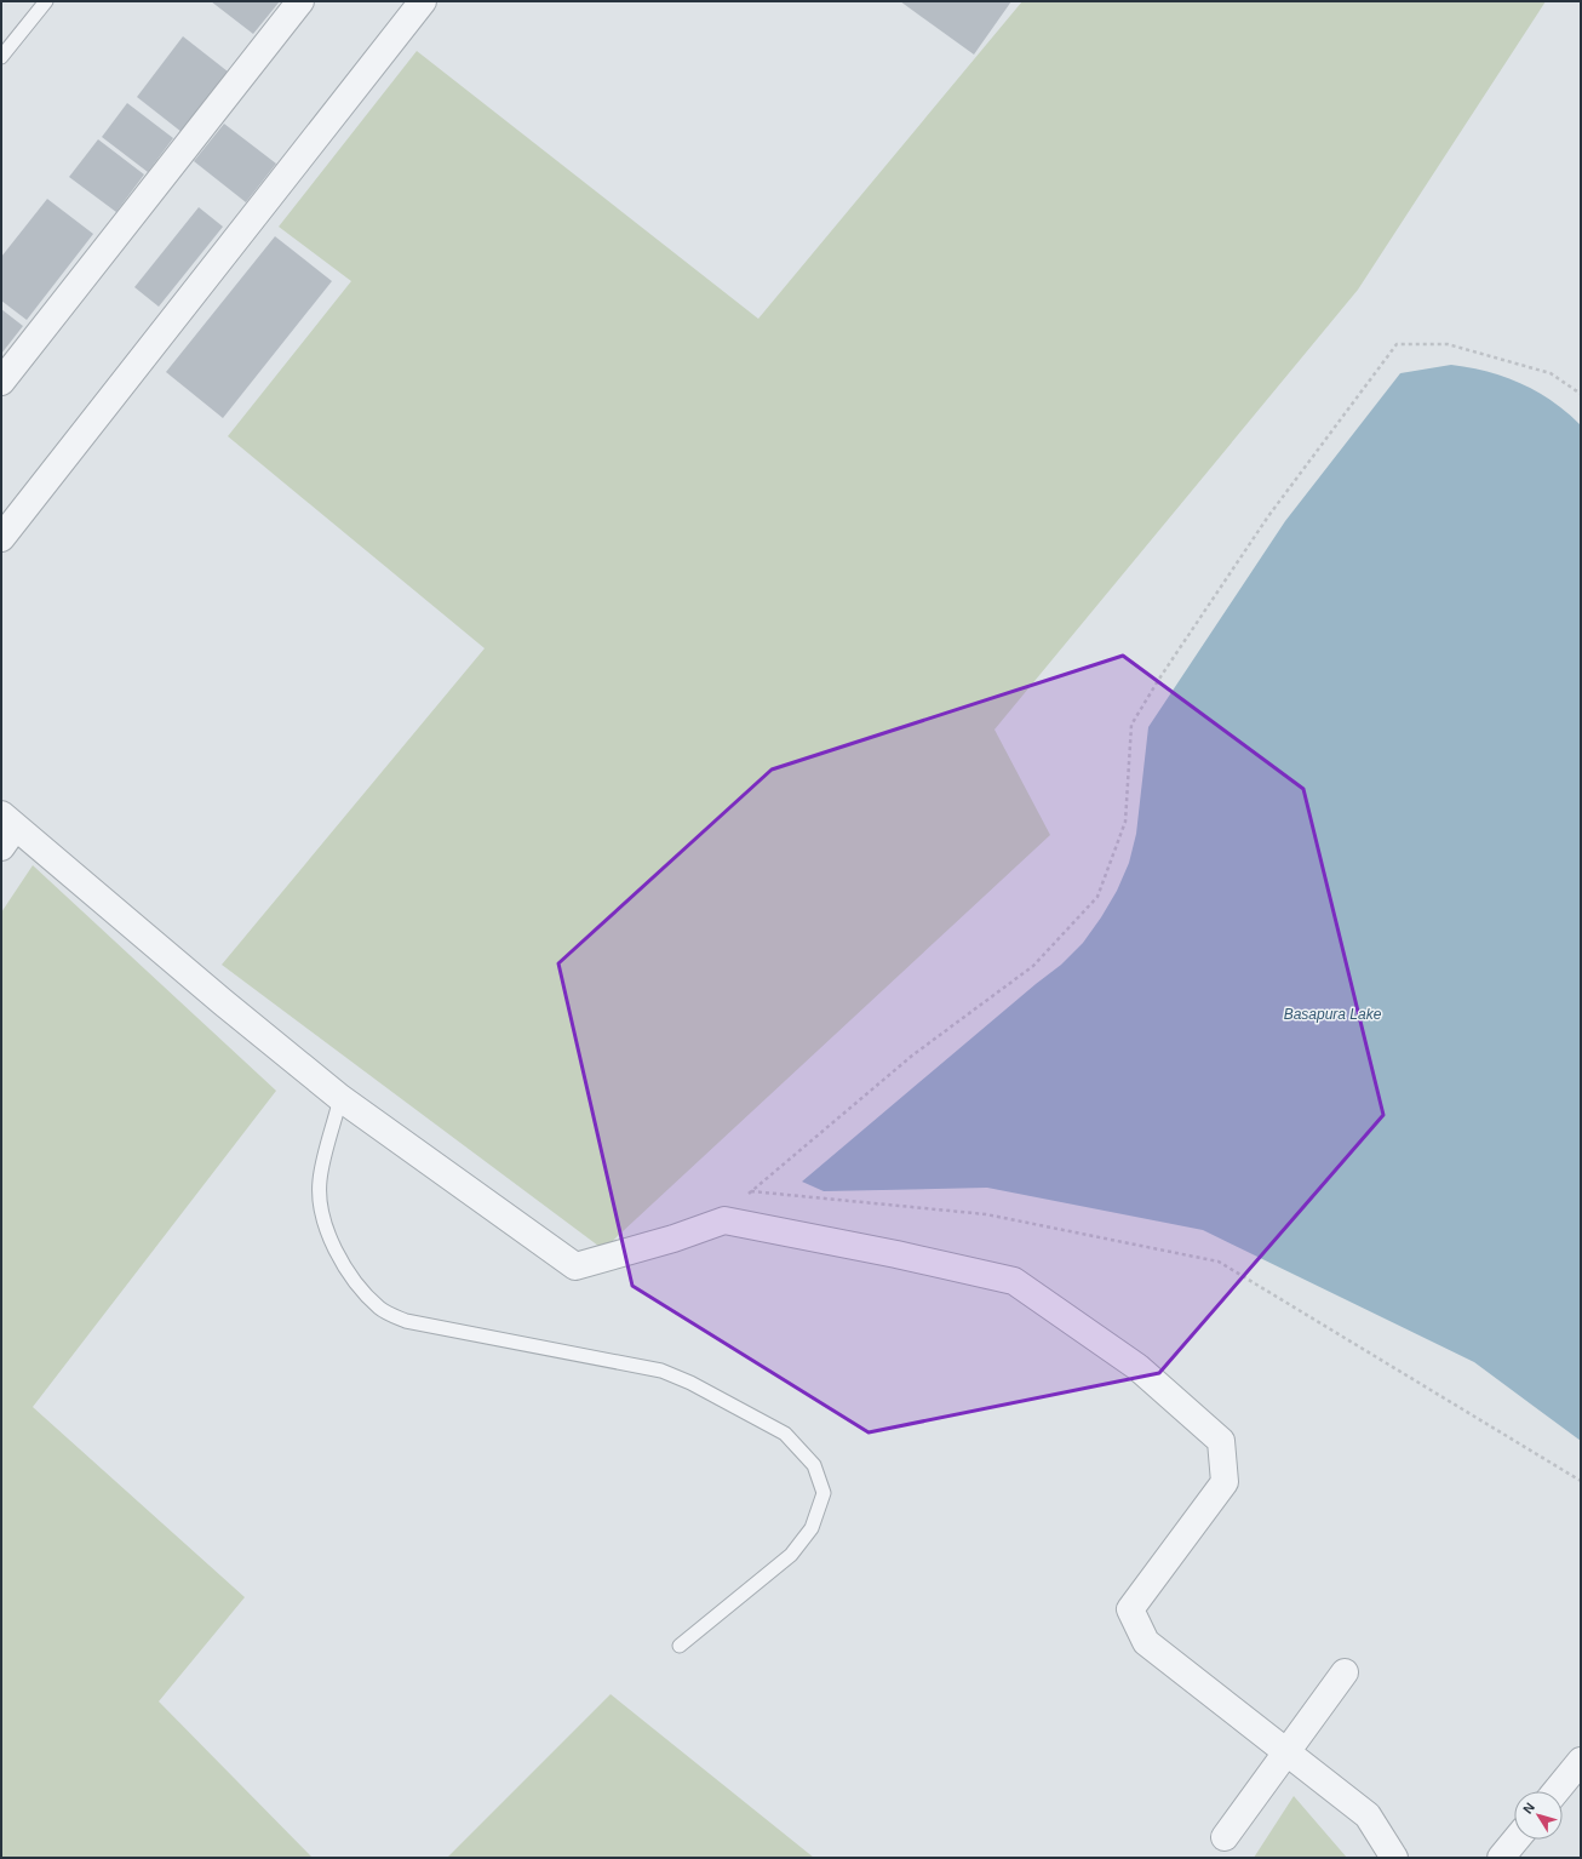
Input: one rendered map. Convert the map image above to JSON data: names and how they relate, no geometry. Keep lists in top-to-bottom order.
{
  "water": ["Basapura Lake"],
  "north": "top left"
}
